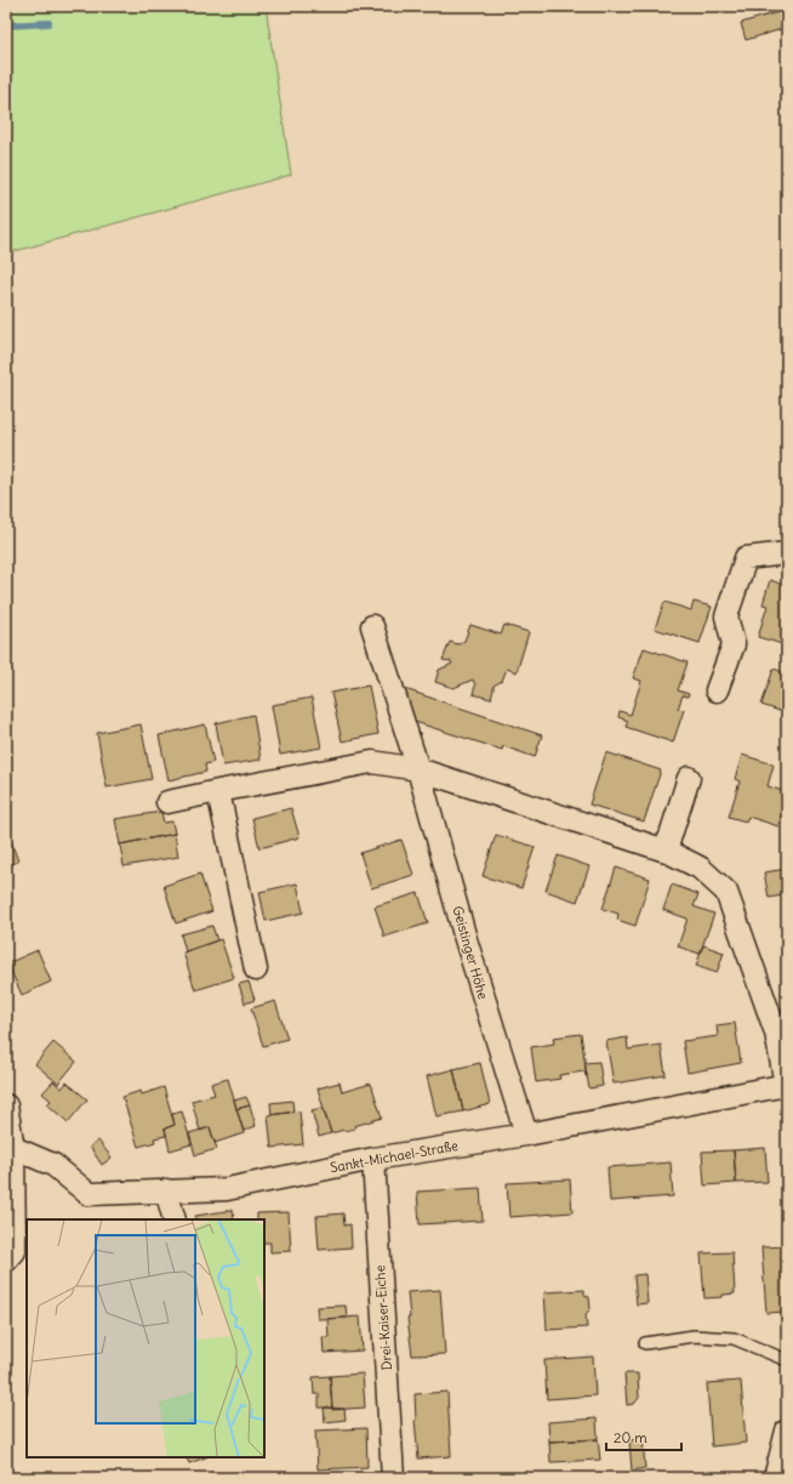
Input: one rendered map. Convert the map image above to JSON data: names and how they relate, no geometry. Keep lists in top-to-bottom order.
{
  "streets": {
    "street": ["Geistinger Höhe", "Sankt-Michael-Straße", "Drei-Kaiser-Eiche"]
  },
  "crossings": [
    ["Geistinger Höhe", "Sankt-Michael-Straße"],
    ["Sankt-Michael-Straße", "Drei-Kaiser-Eiche"]
  ],
  "scale_bar": "20 m"
}
